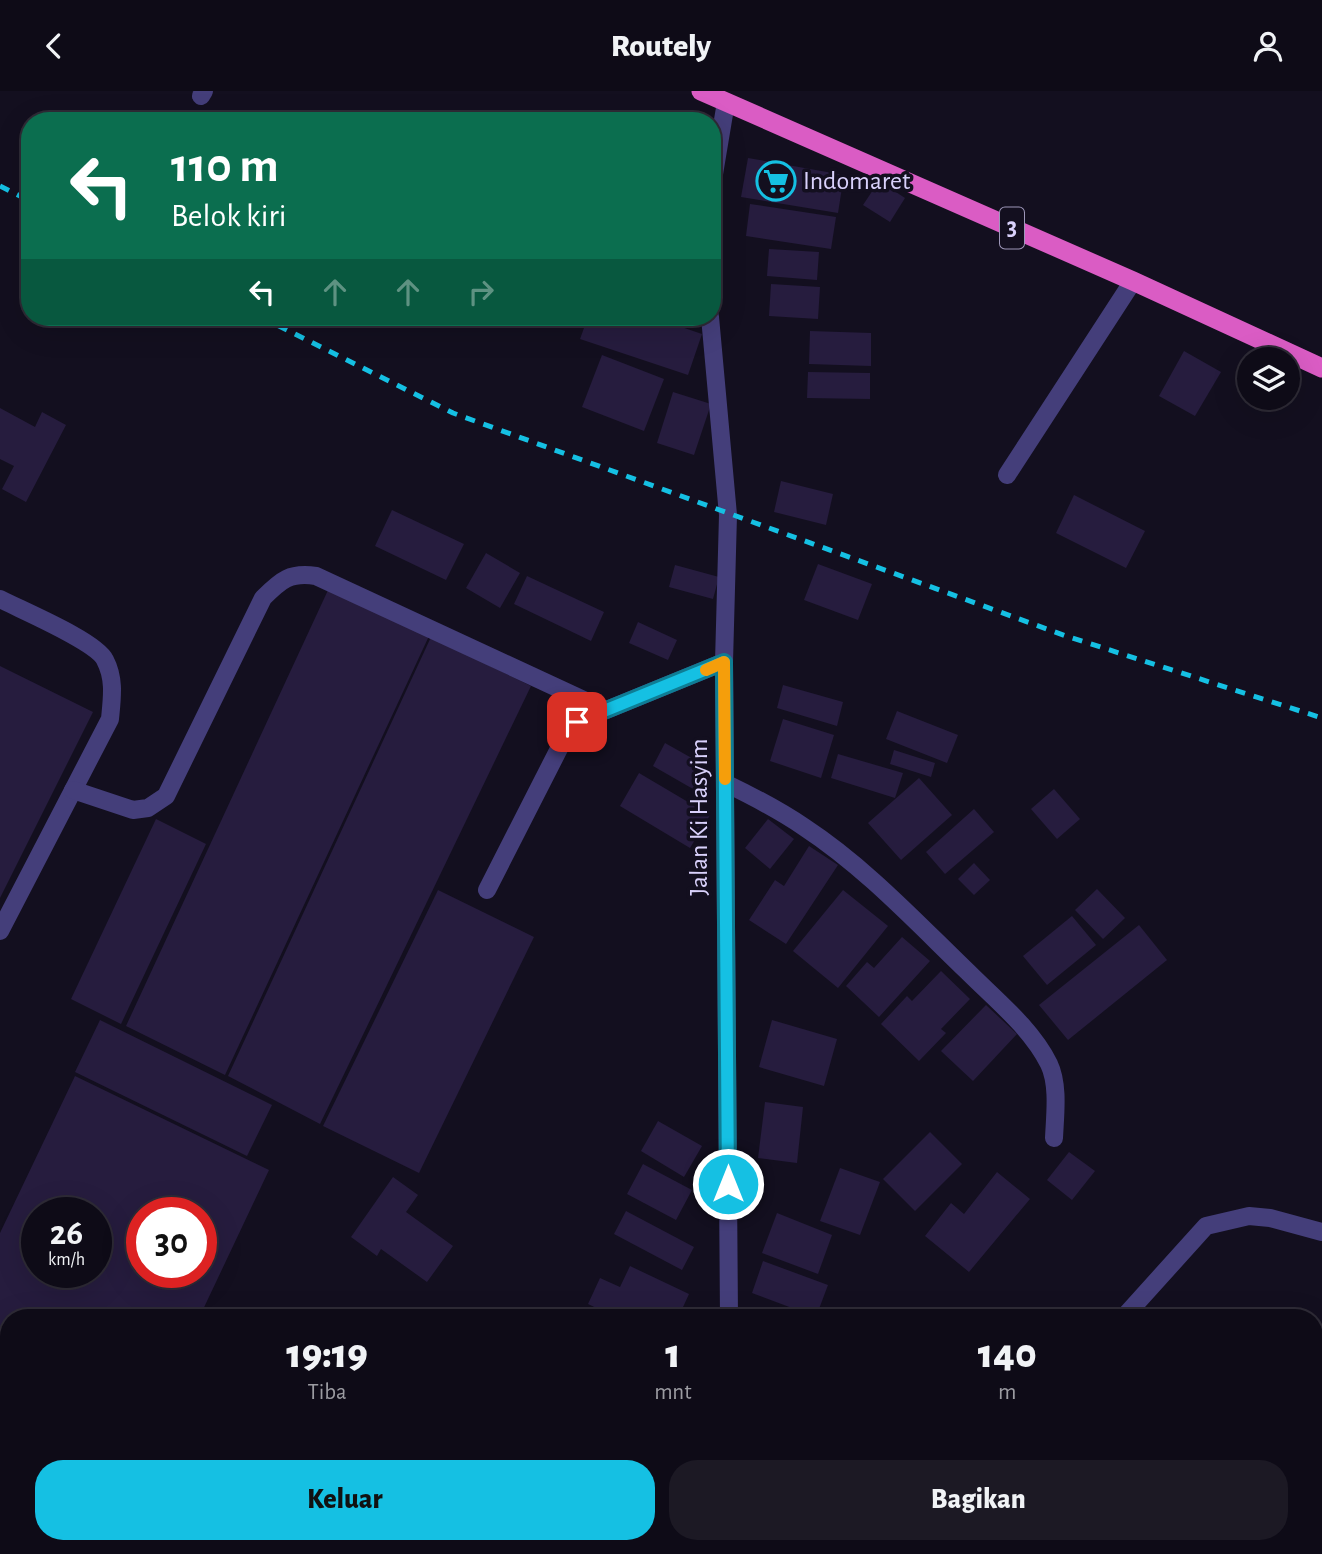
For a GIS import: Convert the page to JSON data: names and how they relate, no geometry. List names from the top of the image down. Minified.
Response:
{"streets":{"highway":["3"],"street":["Jalan Ki Hasyim"]},"places":{"supermarket":["Indomaret"]},"page":{"header":"Routely","turn":["110 m","Belok kiri"],"speed":"26 km/h","limit":"30","eta":["19:19","Tiba","1","mnt","140","m"],"buttons":["Keluar","Bagikan"]}}
